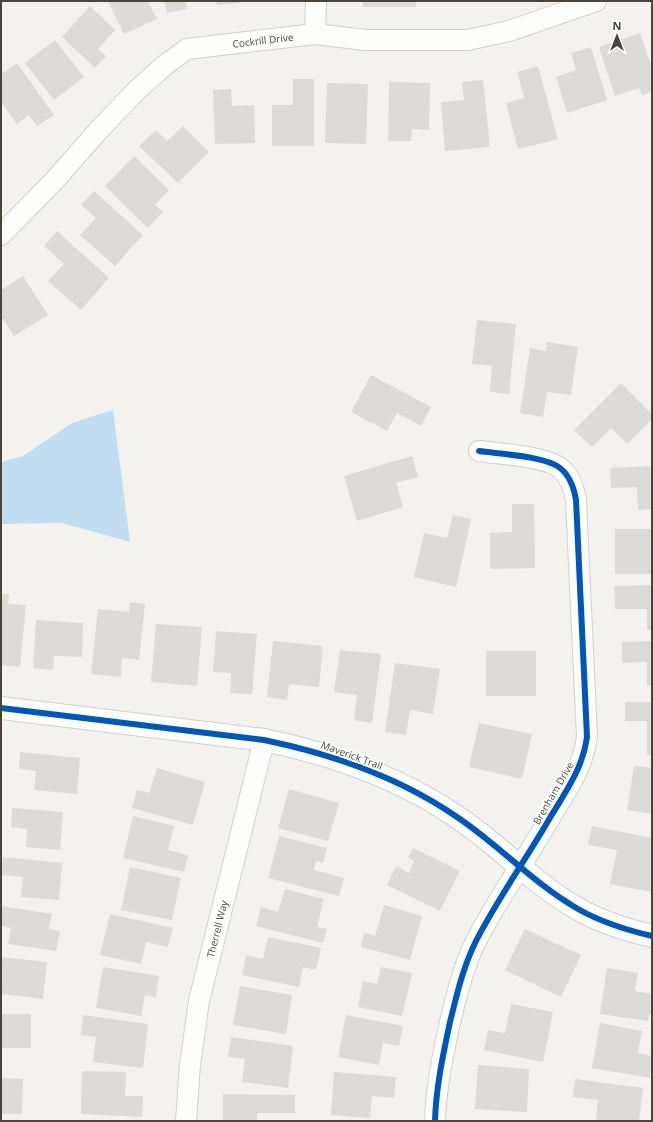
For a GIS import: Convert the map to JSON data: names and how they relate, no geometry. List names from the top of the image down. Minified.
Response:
{"streets":{"street":["Cockrill Drive","Maverick Trail","Brenham Drive","Therrell Way"]},"crossings":[["Maverick Trail","Brenham Drive"],["Maverick Trail","Therrell Way"]],"north":"top"}
